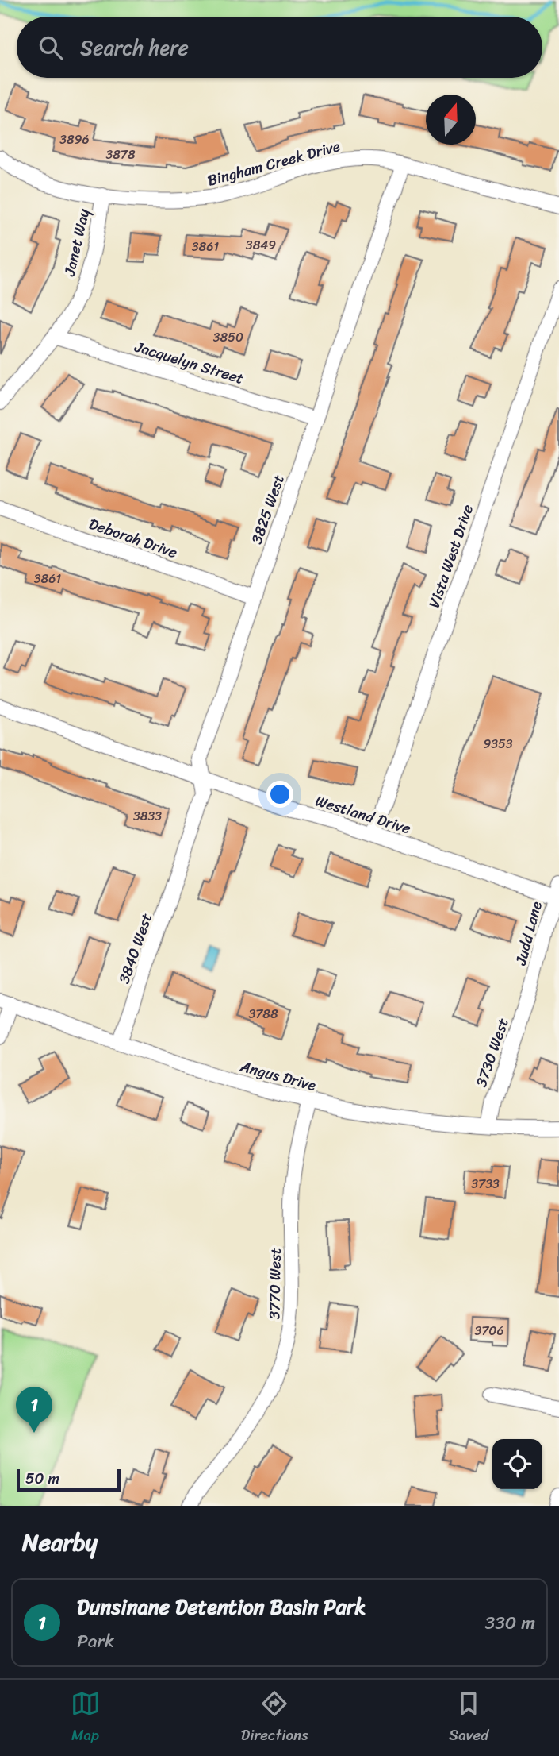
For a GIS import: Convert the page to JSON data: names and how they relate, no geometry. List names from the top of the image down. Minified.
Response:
{"streets":{"street":["Bingham Creek Drive","Janet Way","Jacquelyn Street","3825 West","Deborah Drive","Vista West Drive","Westland Drive","Judd Lane","3840 West","3730 West","Angus Drive","3770 West"]},"crossings":[["Bingham Creek Drive","Janet Way"],["Bingham Creek Drive","3825 West"],["Janet Way","Jacquelyn Street"],["Jacquelyn Street","3825 West"],["3825 West","Deborah Drive"],["3825 West","Westland Drive"],["3825 West","3840 West"],["Vista West Drive","Westland Drive"],["Westland Drive","Judd Lane"],["Judd Lane","3730 West"],["3840 West","Angus Drive"],["3730 West","Angus Drive"],["Angus Drive","3770 West"]],"house_numbers":["3896","3878","3849","3861","3850","3861","9353","3833","3788","3733","3706"],"scale_bar":"50 m","north":"top","page":{"search":"Search here","pins":"1","scale":"50 m","heading":"Nearby","list":[{"mark":"1","name":"Dunsinane Detention Basin Park","note":"Park","value":"330 m"}],"nav":["Map","Directions","Saved"]}}
